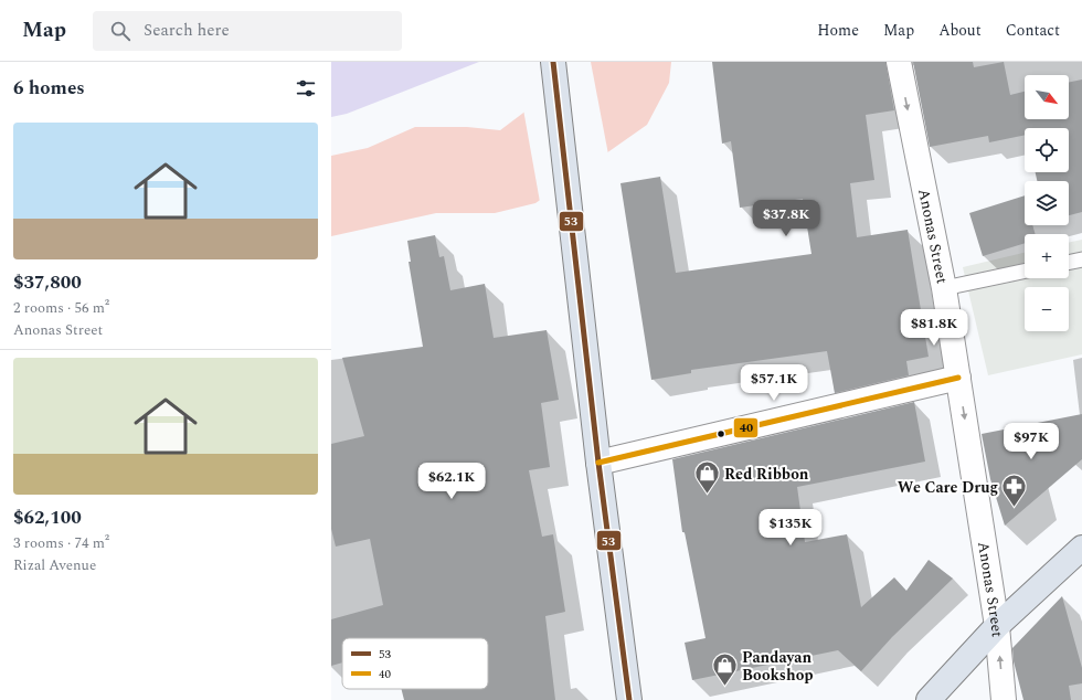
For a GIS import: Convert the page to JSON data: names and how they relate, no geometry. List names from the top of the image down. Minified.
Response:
{"streets":{"street":["Anonas Street"]},"places":{"shop":["Red Ribbon","Pandayan Bookshop"],"pharmacy":["We Care Drug"]},"lines":["transit line 53","transit line 40"],"legend":["53","40"],"north":"bottom right","page":{"header":"Map","search":"Search here","nav":["Home","Map","About","Contact"],"heading":"6 homes","map_buttons":["+","−"],"list":[{"name":"$37,800","note":"2 rooms · 56 m² · Anonas Street"},{"name":"$62,100","note":"3 rooms · 74 m² · Rizal Avenue"}],"price":["$37.8K","$81.8K","$57.1K","$97K","$62.1K","$135K"]}}
